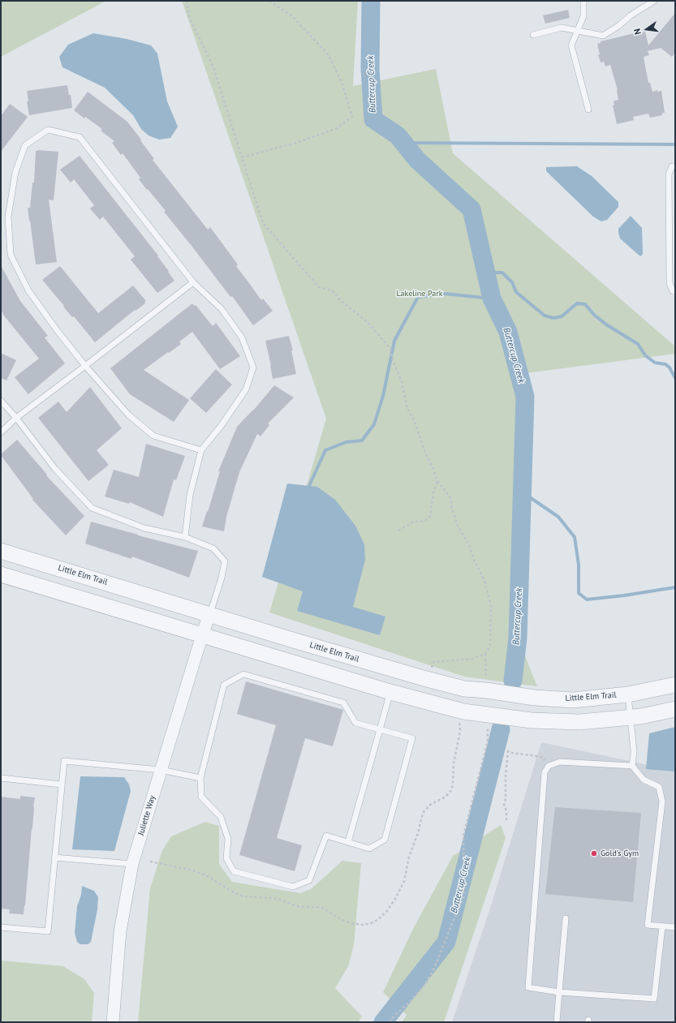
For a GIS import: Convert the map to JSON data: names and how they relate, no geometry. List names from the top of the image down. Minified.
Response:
{"streets":{"street":["Little Elm Trail","Juliette Way"]},"crossings":[["Little Elm Trail","Juliette Way"]],"water":["Buttercup Creek"],"parks":["Lakeline Park"],"places":["Gold's Gym"],"north":"left"}
